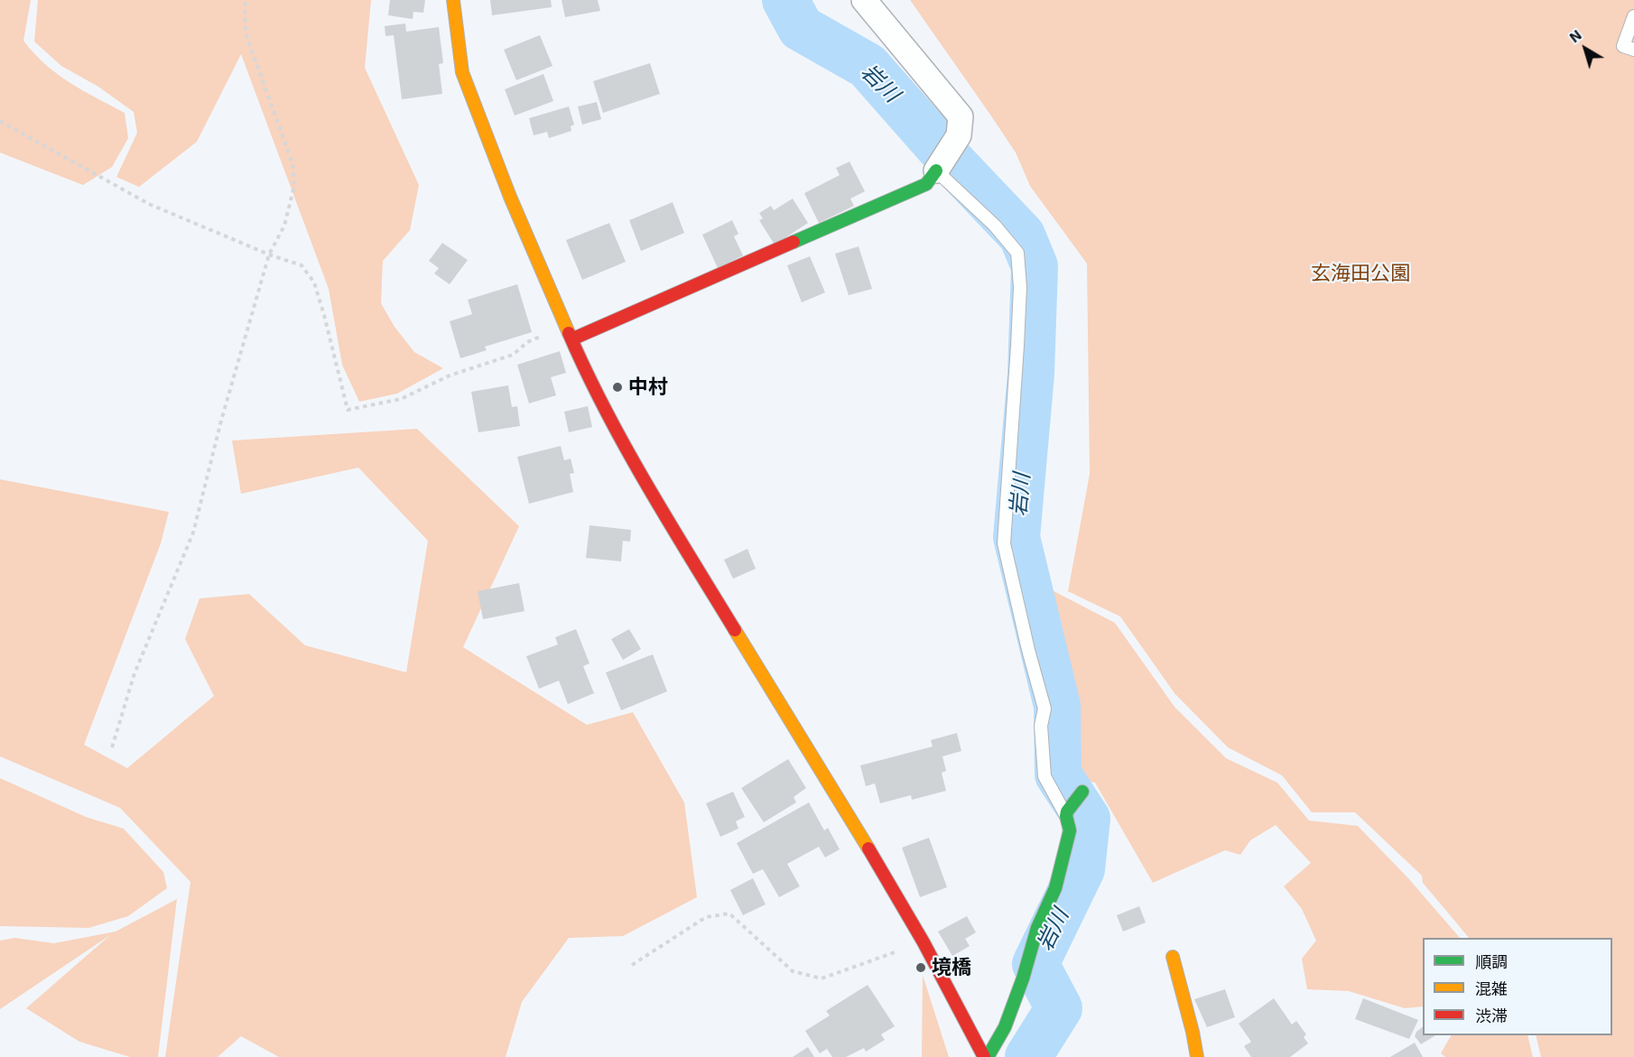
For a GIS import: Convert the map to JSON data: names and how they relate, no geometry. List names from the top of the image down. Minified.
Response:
{"water":["岩川"],"parks":["玄海田公園"],"places":["中村","境橋"],"legend":["順調","混雑","渋滞"],"north":"top left"}
